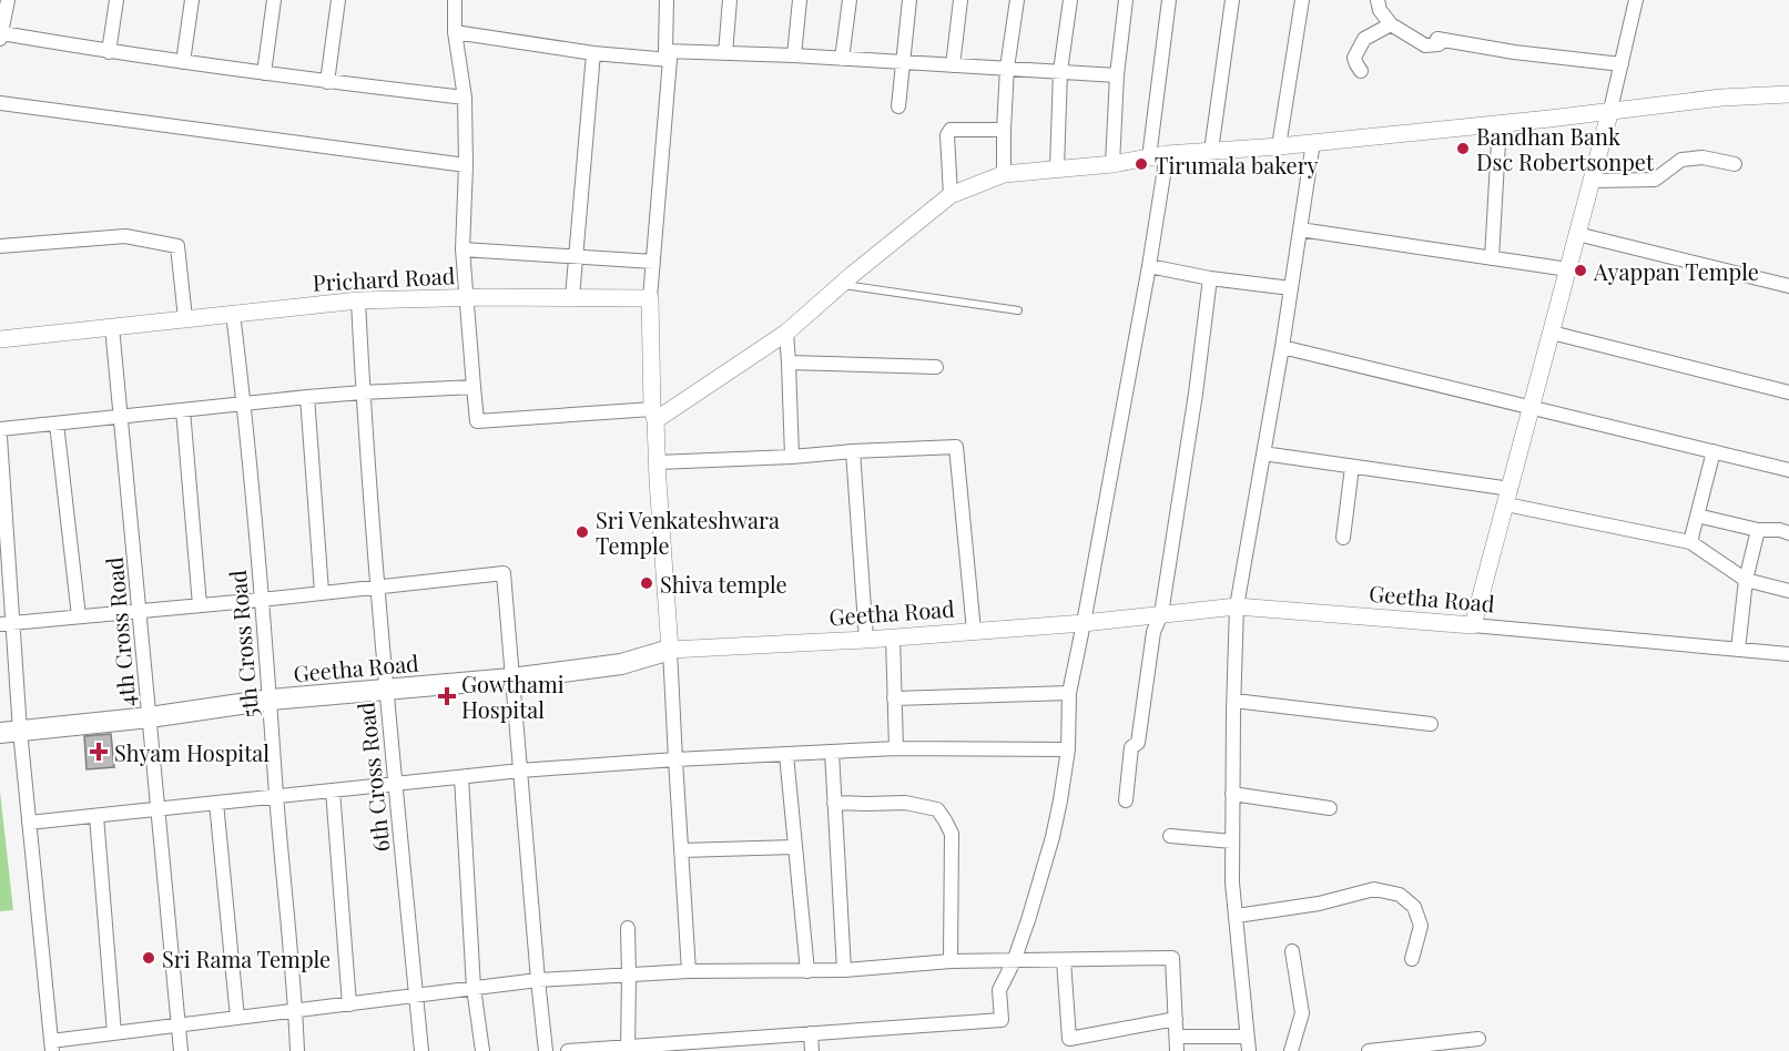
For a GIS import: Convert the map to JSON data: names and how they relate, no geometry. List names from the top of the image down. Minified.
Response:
{"streets":{"main road":["Geetha Road"],"street":["Prichard Road","4th Cross Road","5th Cross Road","6th Cross Road"]},"crossings":[["Prichard Road","4th Cross Road"],["Prichard Road","5th Cross Road"],["Prichard Road","6th Cross Road"],["Geetha Road","4th Cross Road"],["Geetha Road","5th Cross Road"],["Geetha Road","6th Cross Road"]],"places":{"other":["Bandhan Bank Dsc Robertsonpet","Tirumala bakery","Ayappan Temple","Sri Venkateshwara Temple","Shiva temple","Sri Rama Temple"],"health":["Gowthami Hospital","Shyam Hospital"]}}
